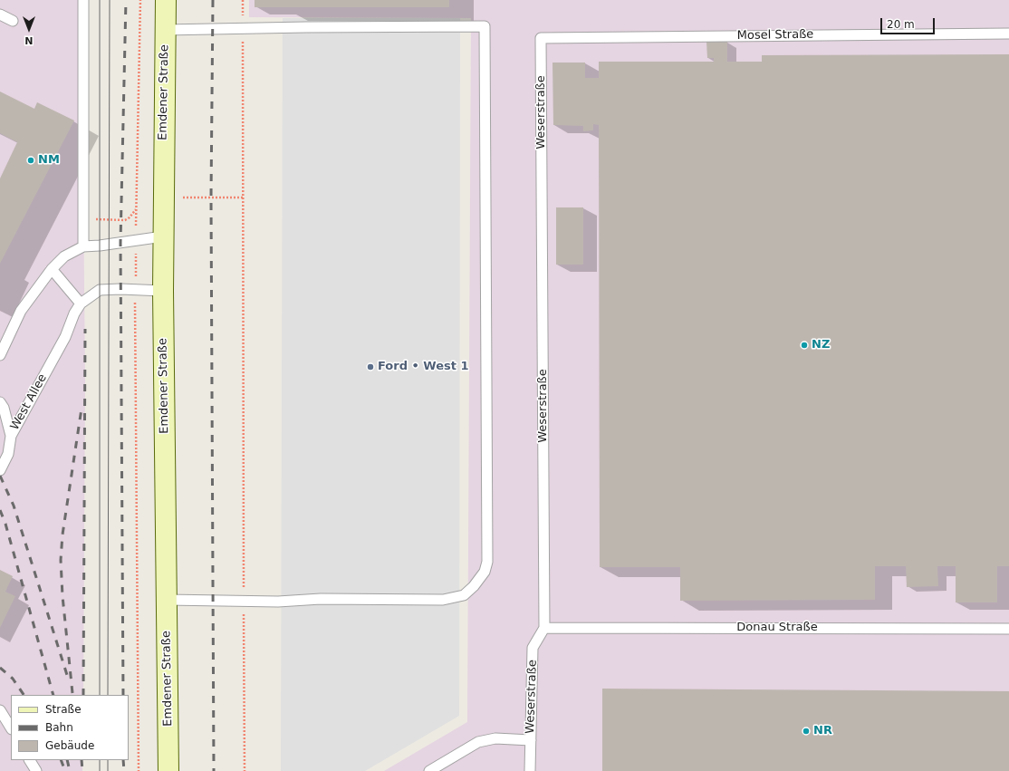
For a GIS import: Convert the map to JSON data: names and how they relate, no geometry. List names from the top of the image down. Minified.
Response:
{"streets":{"street":["Emdener Straße"],"lane":["Mosel Straße","Weserstraße","West Allee","Donau Straße"]},"crossings":[["Mosel Straße","Weserstraße"],["Weserstraße","Donau Straße"]],"places":["NM","NZ","Ford • West 1","NR"],"legend":["Straße","Bahn","Gebäude"],"scale_bar":"20 m","north":"bottom"}
